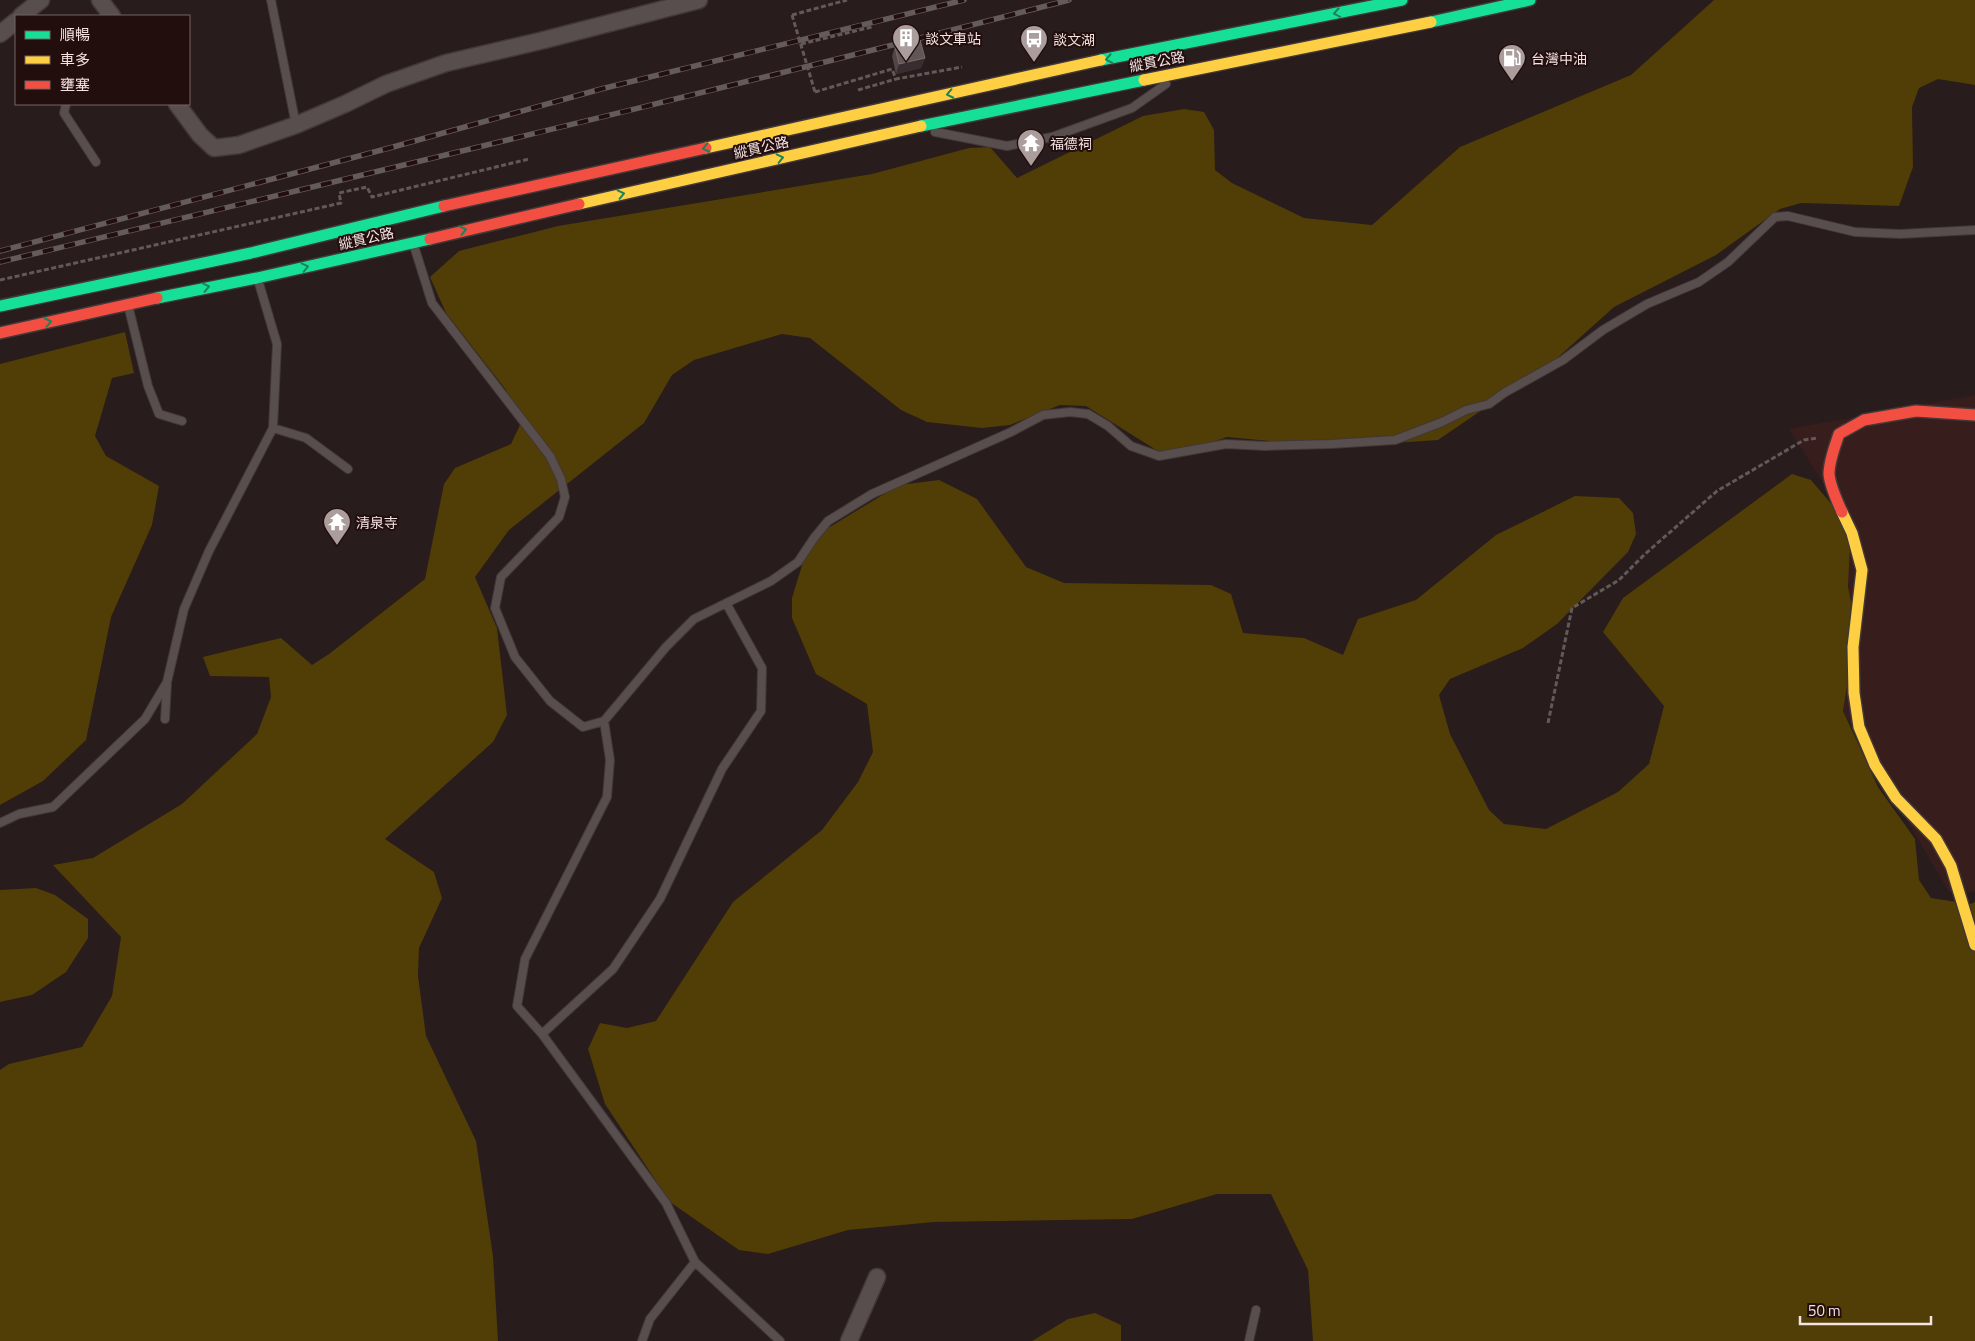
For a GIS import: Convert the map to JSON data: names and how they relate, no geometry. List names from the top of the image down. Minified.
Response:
{"streets":{"main road":["縱貫公路"]},"places":{"building":["談文車站"],"bus stop":["談文湖"],"fuel station":["台灣中油"],"temple":["福德祠","清泉寺"]},"legend":["順暢","車多","壅塞"],"scale_bar":"50 m"}
